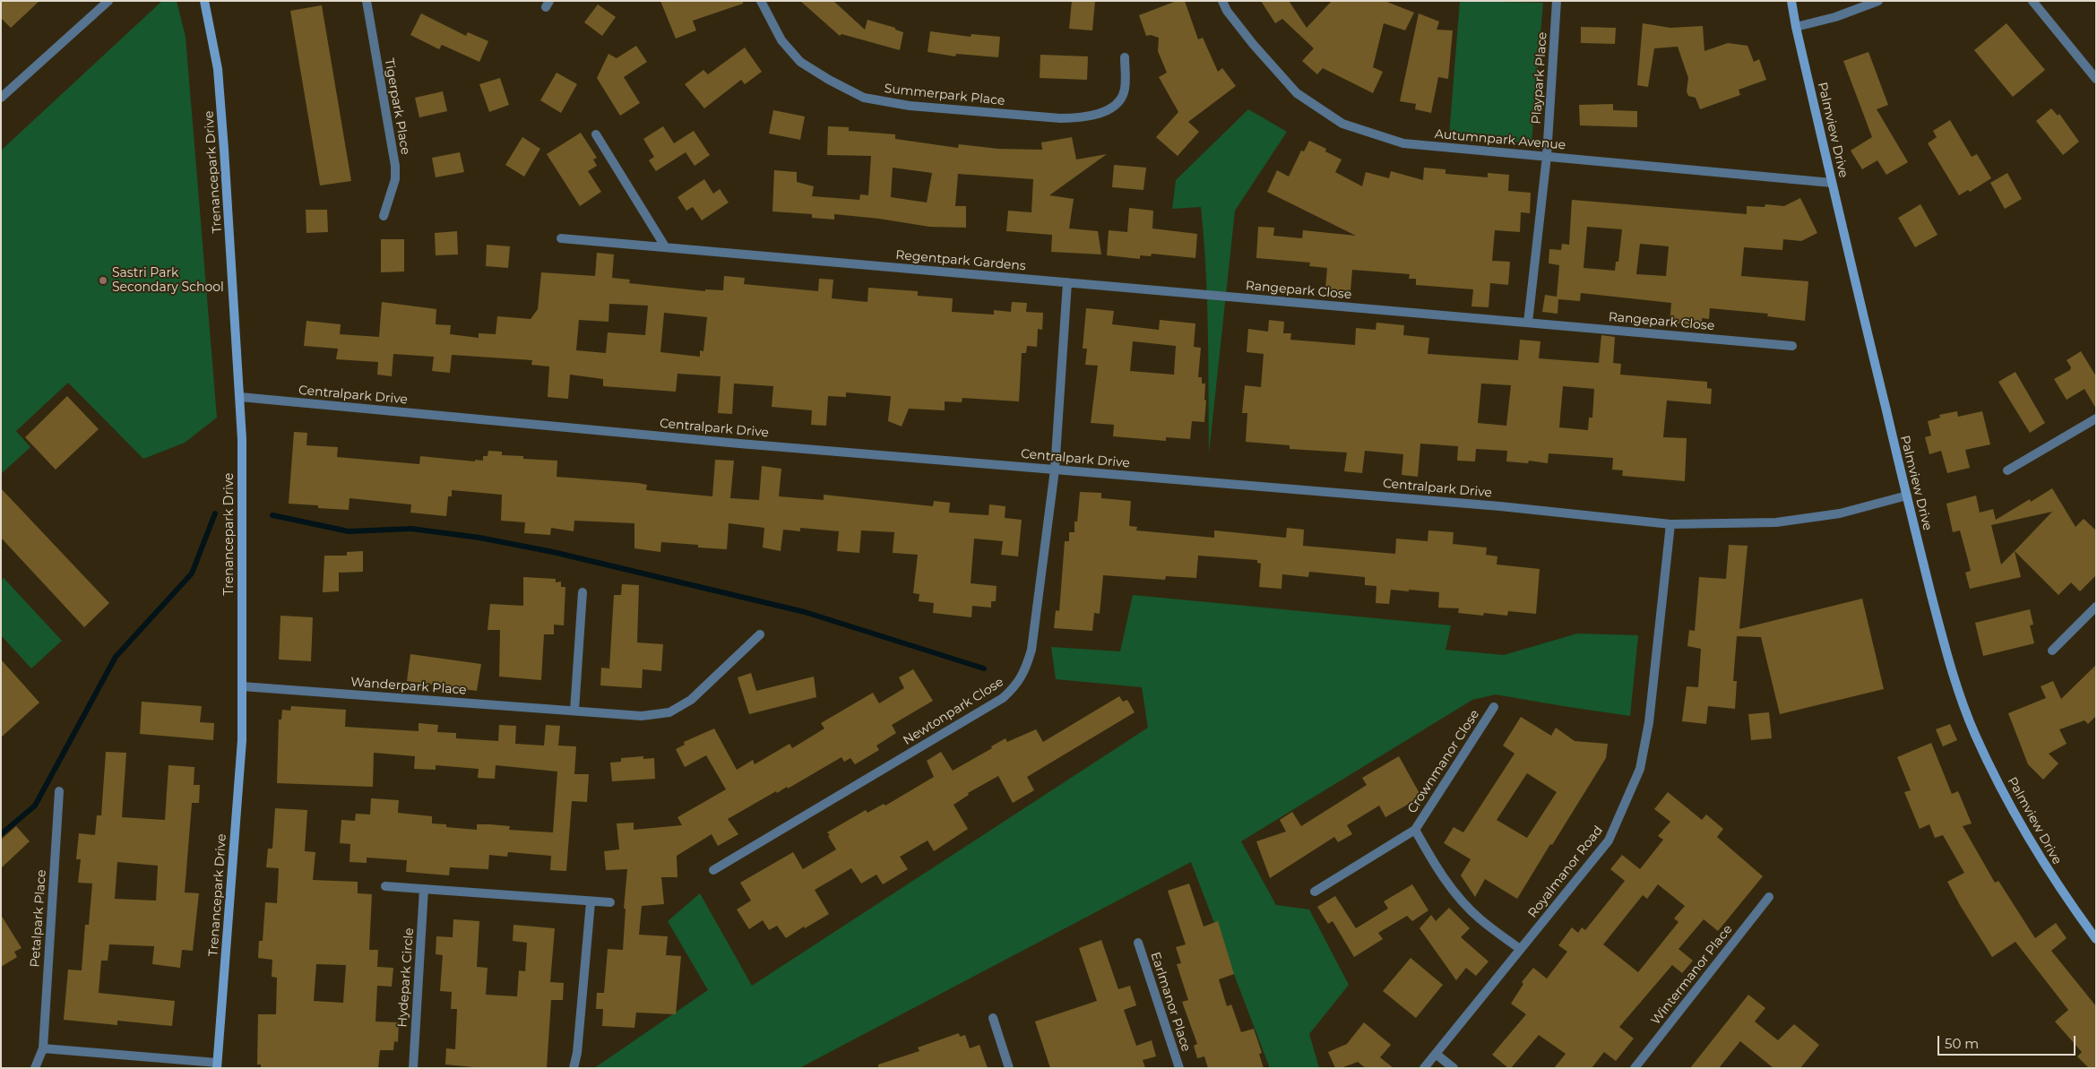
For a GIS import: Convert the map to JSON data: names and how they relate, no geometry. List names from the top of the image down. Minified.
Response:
{"streets":{"street":["Playpark Place","Summerpark Place","Tigerpark Place","Palmview Drive","Autumnpark Avenue","Trenancepark Drive","Regentpark Gardens","Rangepark Close","Centralpark Drive","Wanderpark Place","Newtonpark Close","Crownmanor Close","Royalmanor Road","Petalpark Place","Wintermanor Place","Hydepark Circle","Earlmanor Place"]},"crossings":[["Playpark Place","Autumnpark Avenue"],["Palmview Drive","Autumnpark Avenue"],["Palmview Drive","Centralpark Drive"],["Trenancepark Drive","Centralpark Drive"],["Trenancepark Drive","Wanderpark Place"],["Regentpark Gardens","Rangepark Close"],["Centralpark Drive","Newtonpark Close"],["Centralpark Drive","Royalmanor Road"],["Crownmanor Close","Royalmanor Road"]],"places":["Sastri Park Secondary School"],"scale_bar":"50 m"}
